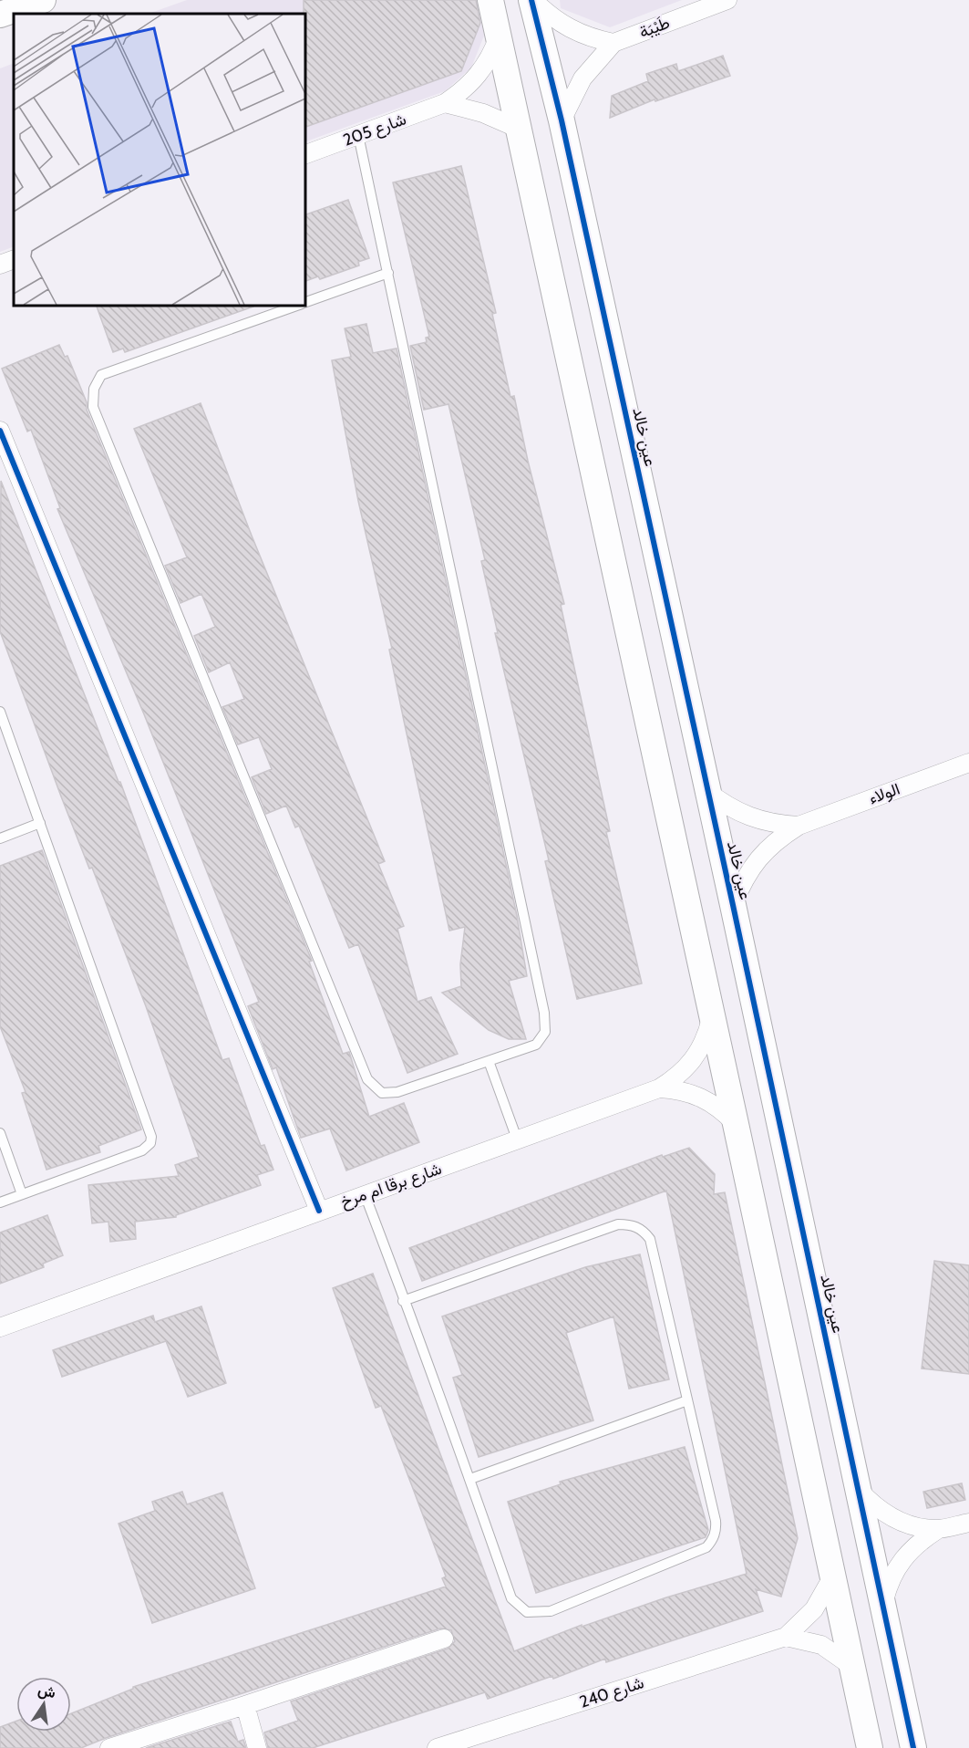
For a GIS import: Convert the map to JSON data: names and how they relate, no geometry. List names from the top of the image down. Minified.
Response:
{"streets":{"street":["طَيْبَة","شارع 205","عين خالد","الولاء","شارع برقا ام مرخ","شارع 240"]},"crossings":[["طَيْبَة","عين خالد"],["عين خالد","الولاء"]],"north":"top"}
